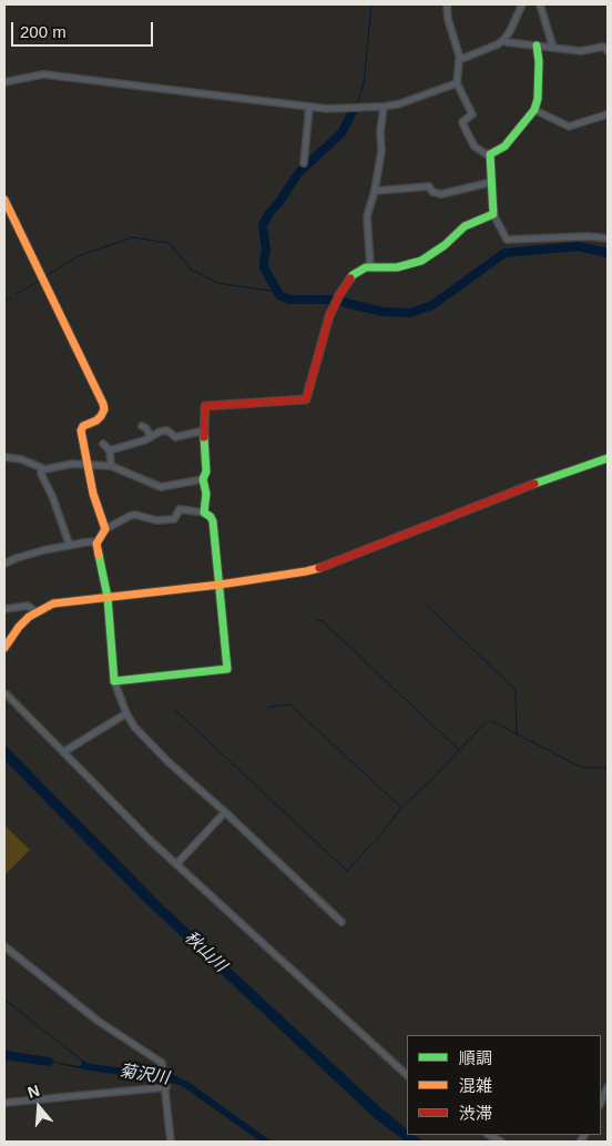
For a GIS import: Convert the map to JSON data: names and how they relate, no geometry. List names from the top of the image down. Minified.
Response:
{"water":["秋山川","菊沢川"],"legend":["順調","混雑","渋滞"],"scale_bar":"200 m","north":"top"}
